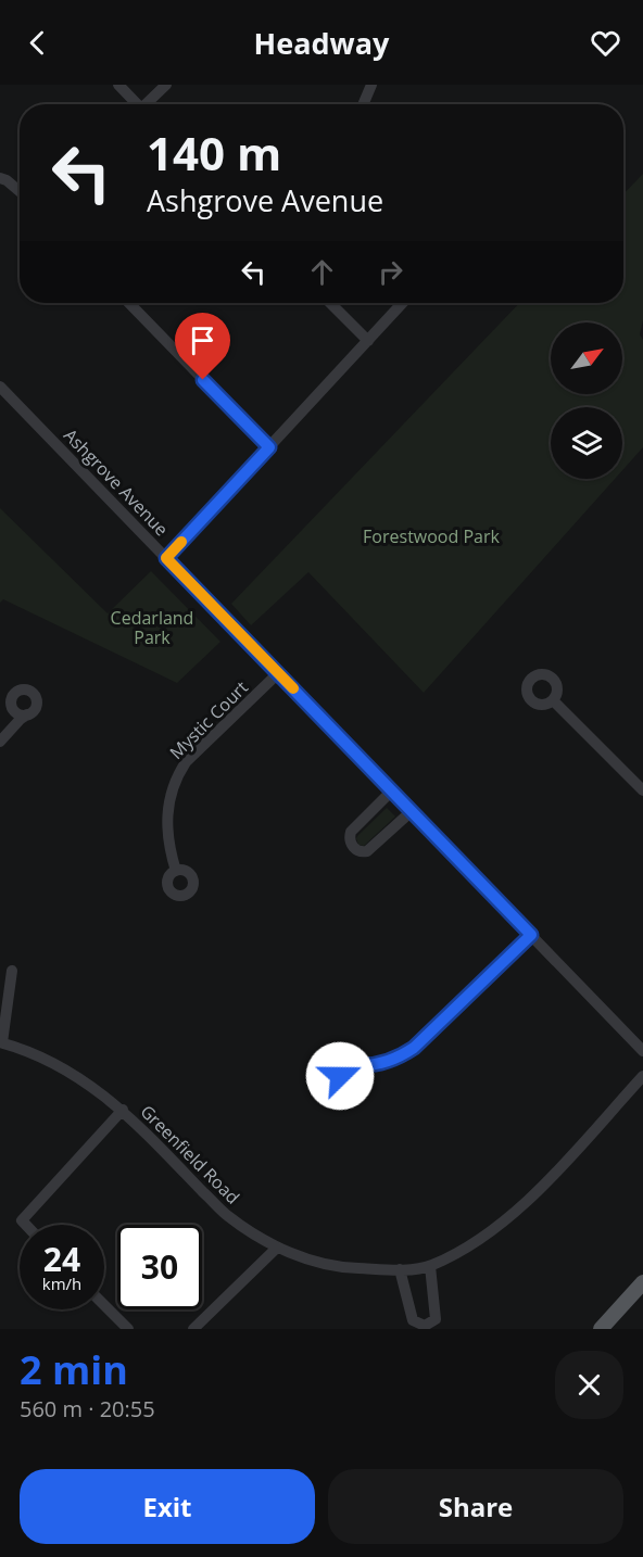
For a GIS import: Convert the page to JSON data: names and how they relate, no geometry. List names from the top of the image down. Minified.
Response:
{"streets":{"street":["Ashgrove Avenue","Mystic Court","Greenfield Road"]},"crossings":[["Ashgrove Avenue","Mystic Court"]],"parks":["Forestwood Park","Cedarland Park"],"north":"top right","page":{"header":"Headway","turn":["140 m","Ashgrove Avenue"],"speed":"24 km/h","limit":"30","heading":["2 min","560 m · 20:55"],"buttons":["Exit","Share"]}}
